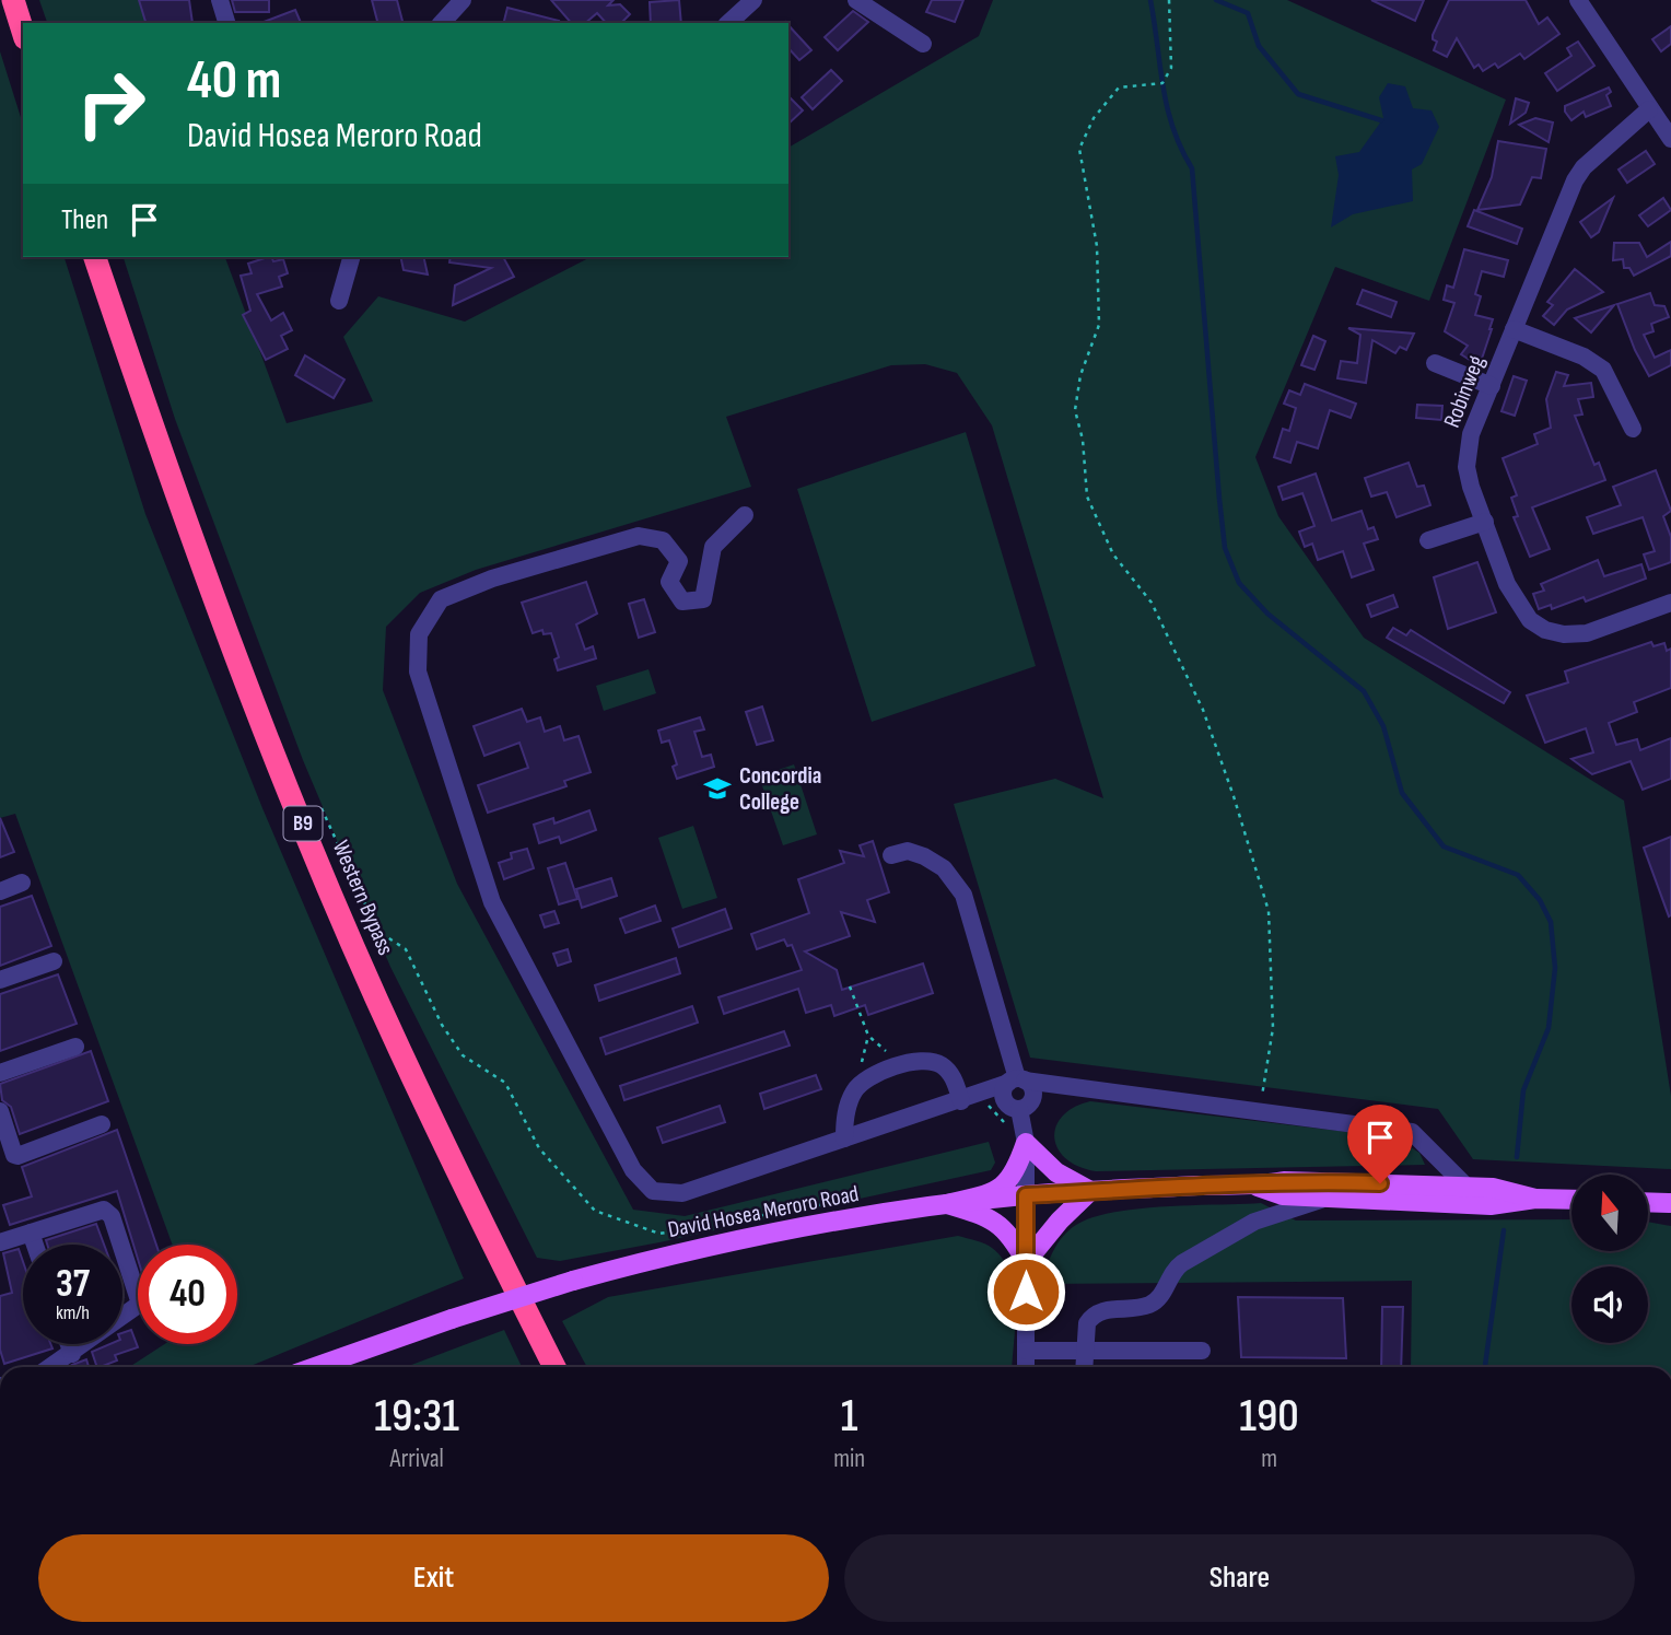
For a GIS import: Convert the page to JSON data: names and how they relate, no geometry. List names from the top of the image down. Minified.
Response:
{"streets":{"highway":["B9","Western Bypass"],"main road":["David Hosea Meroro Road"],"street":["Robinweg"]},"places":{"school or university":["Concordia College"]},"north":"top","page":{"turn":["40 m","David Hosea Meroro Road"],"then":"Then","speed":"37 km/h","limit":"40","eta":["19:31","Arrival","1","min","190","m"],"buttons":["Exit","Share"]}}
